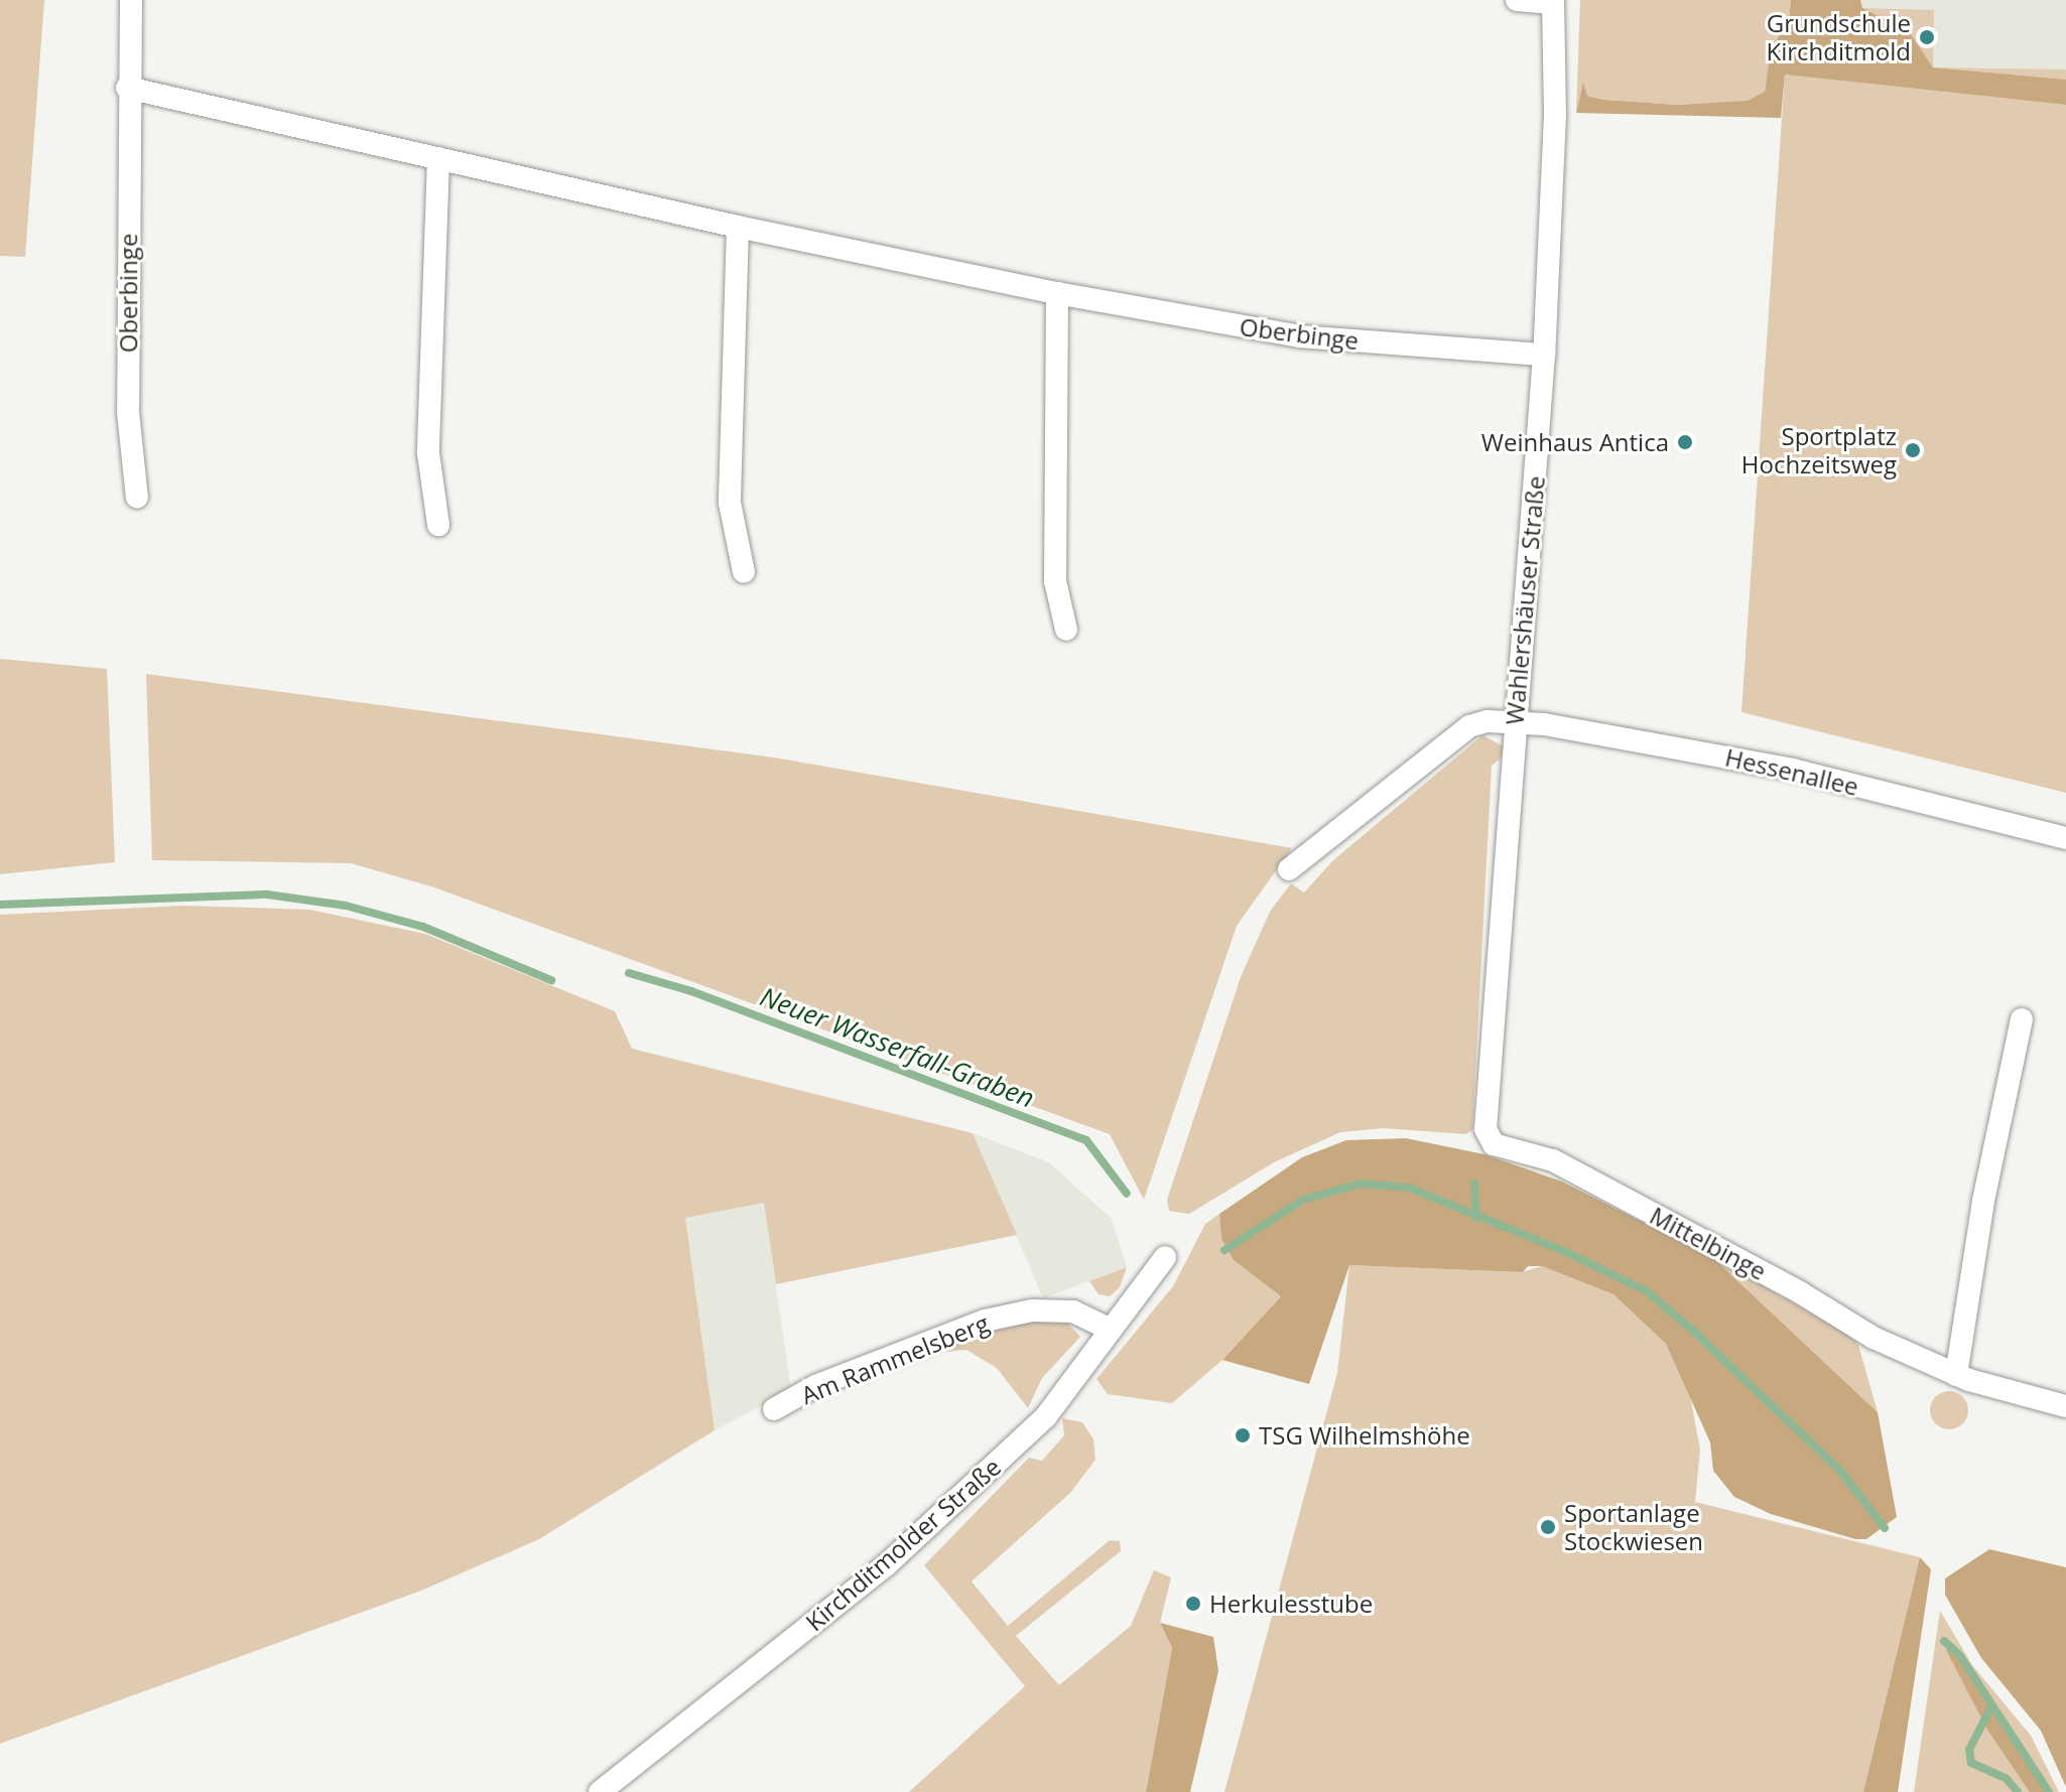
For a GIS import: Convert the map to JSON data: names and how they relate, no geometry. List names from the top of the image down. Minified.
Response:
{"streets":{"street":["Oberbinge","Wahlershäuser Straße","Hessenallee","Mittelbinge","Am Rammelsberg","Kirchditmolder Straße"]},"crossings":[["Oberbinge","Wahlershäuser Straße"],["Wahlershäuser Straße","Hessenallee"],["Wahlershäuser Straße","Mittelbinge"],["Am Rammelsberg","Kirchditmolder Straße"]],"water":["Neuer Wasserfall-Graben"],"places":["Grundschule Kirchditmold","Weinhaus Antica","Sportplatz Hochzeitsweg","TSG Wilhelmshöhe","Sportanlage Stockwiesen","Herkulesstube"]}
